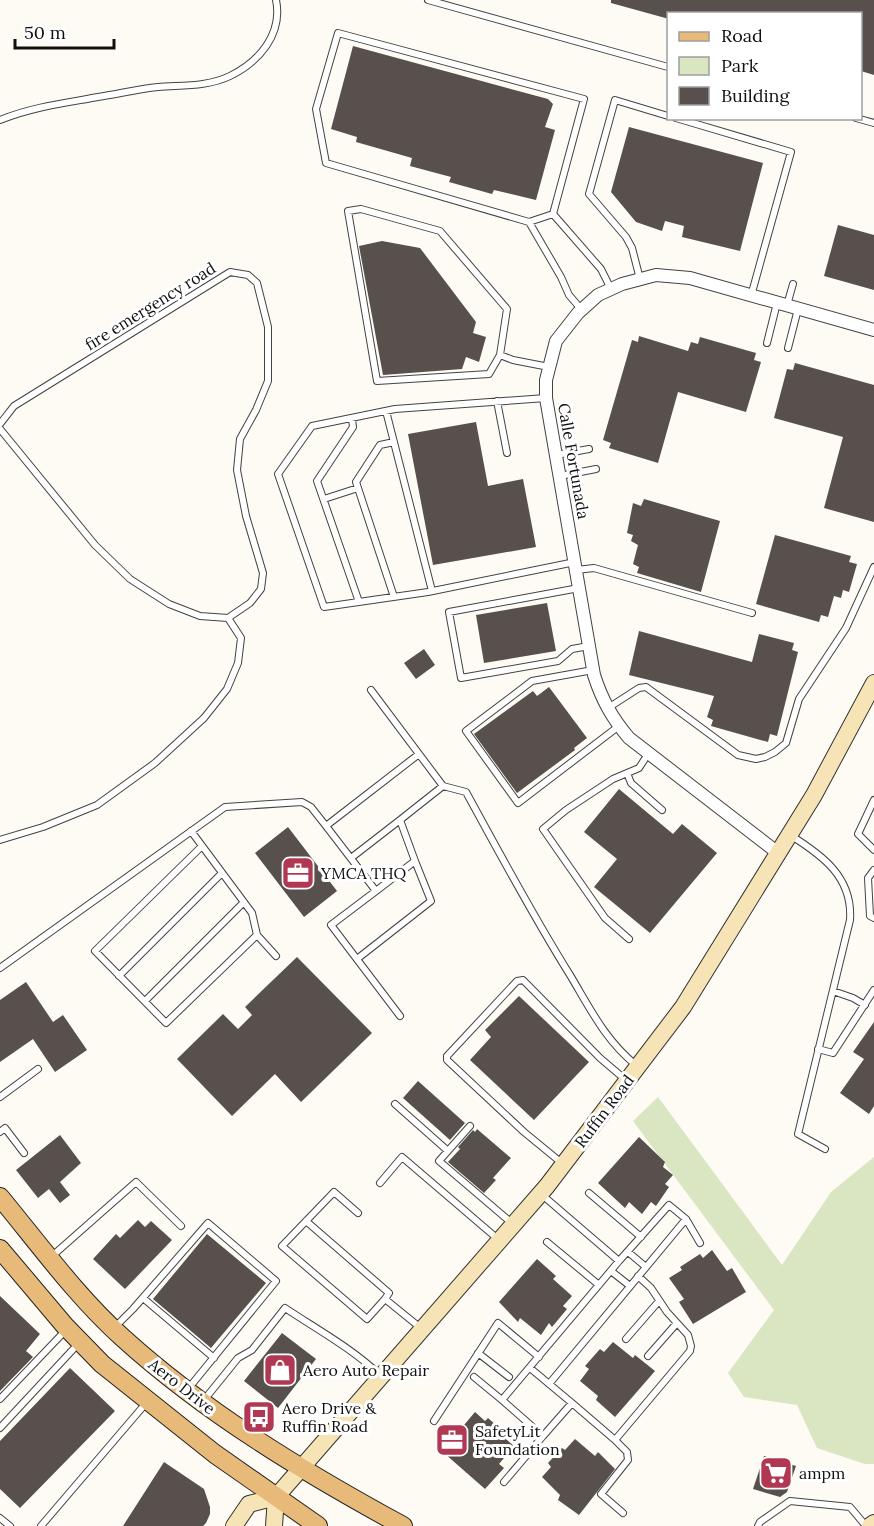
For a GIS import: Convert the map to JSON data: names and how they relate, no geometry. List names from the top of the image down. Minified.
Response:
{"streets":{"main road":["Ruffin Road","Aero Drive"],"street":["Calle Fortunada"],"lane":["fire emergency road"]},"crossings":[["Calle Fortunada","Ruffin Road"],["Ruffin Road","Aero Drive"]],"places":{"office":["YMCA THQ","SafetyLit Foundation"],"shop":["Aero Auto Repair"],"bus stop":["Aero Drive & Ruffin Road"],"supermarket":["ampm"]},"legend":["Road","Park","Building"],"scale_bar":"50 m"}
